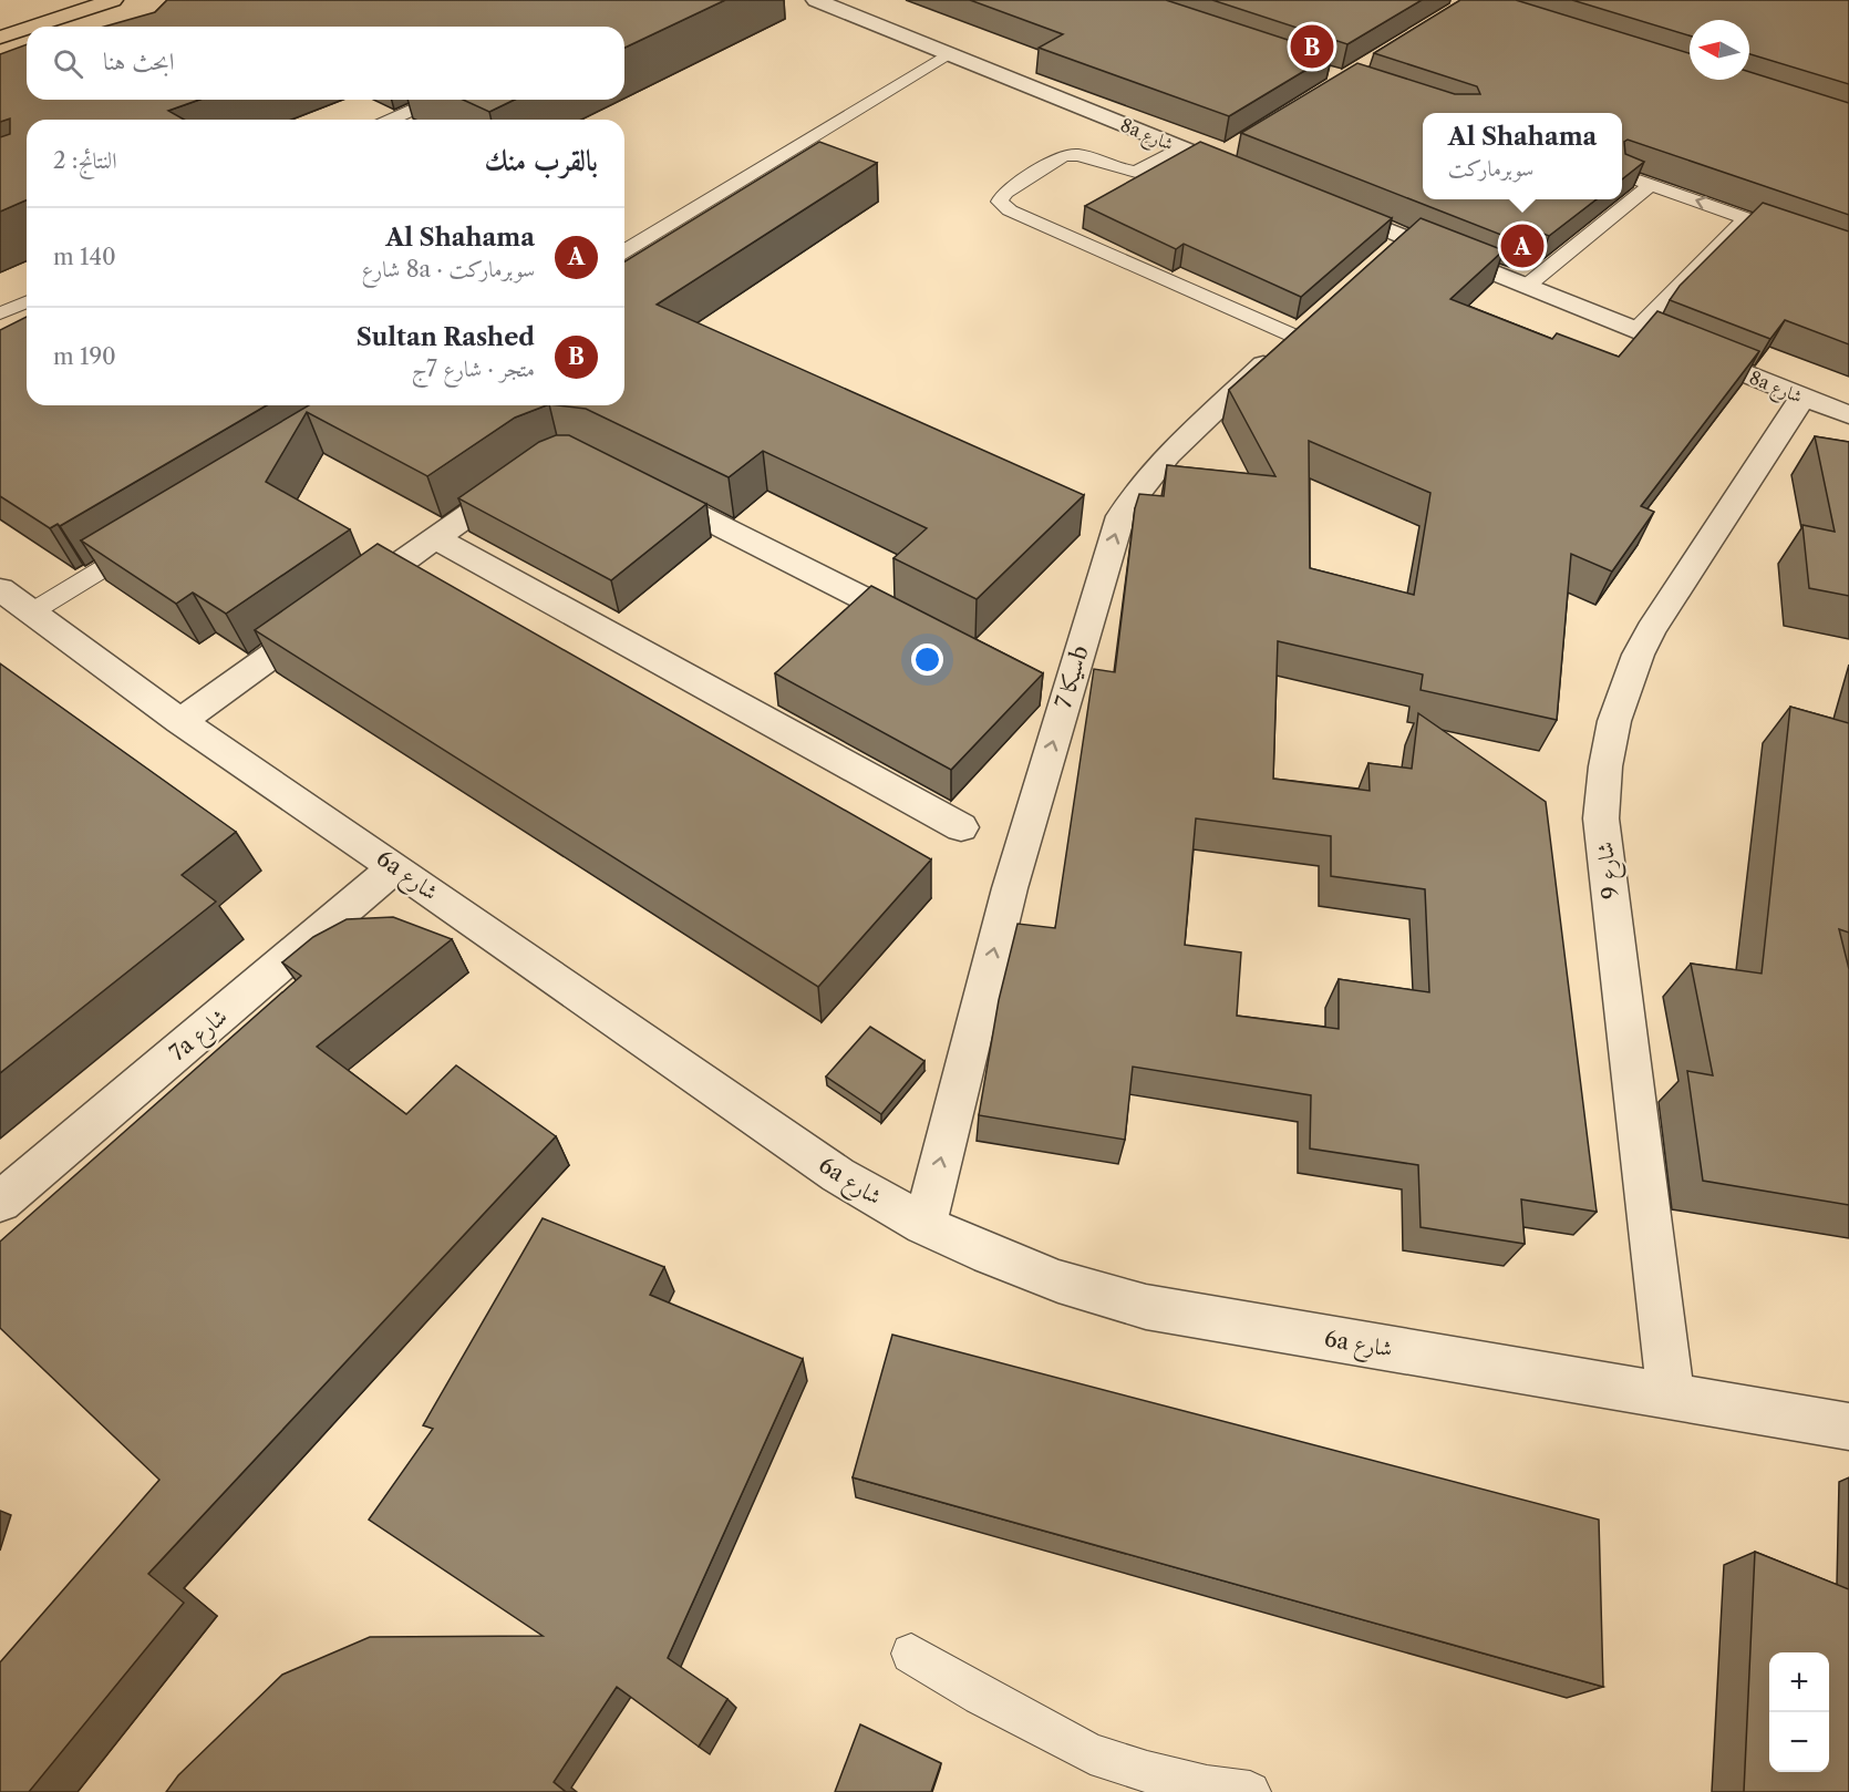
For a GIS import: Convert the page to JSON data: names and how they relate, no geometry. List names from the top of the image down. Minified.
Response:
{"streets":{"street":["8a شارع","سيكا 7b","شارع 9","6a شارع","7a شارع"]},"crossings":[["8a شارع","شارع 9"],["سيكا 7b","6a شارع"],["شارع 9","6a شارع"],["6a شارع","7a شارع"]],"one_way":["سيكا 7b"],"north":"left","page":{"pins":["B","A"],"search":"ابحث هنا","popup":["Al Shahama","سوبرماركت"],"heading":["بالقرب منك","النتائج: 2"],"list":[{"mark":"A","name":"Al Shahama","note":"سوبرماركت · 8a شارع","value":"140 m"},{"mark":"B","name":"Sultan Rashed","note":"متجر · شارع 7ج","value":"190 m"}],"map_buttons":["+","−"]}}
